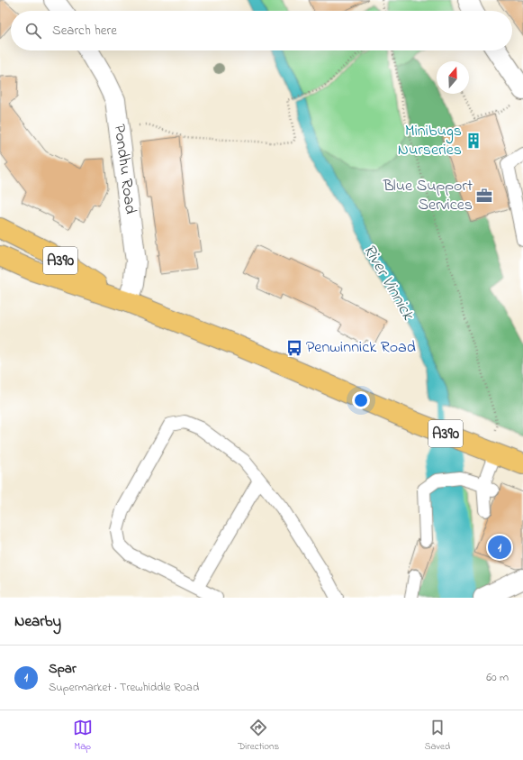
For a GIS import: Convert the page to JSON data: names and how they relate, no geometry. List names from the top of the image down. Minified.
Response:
{"streets":{"highway":["A390"],"street":["Pondhu Road"]},"crossings":[["Pondhu Road","A390"]],"water":["River Vinnick"],"places":{"building":["Minibugs Nurseries"],"office":["Blue Support Services"],"bus stop":["Penwinnick Road"]},"north":"top","page":{"search":"Search here","pins":"1","heading":"Nearby","list":[{"mark":"1","name":"Spar","note":"Supermarket · Trewhiddle Road","value":"60 m"}],"nav":["Map","Directions","Saved"]}}
